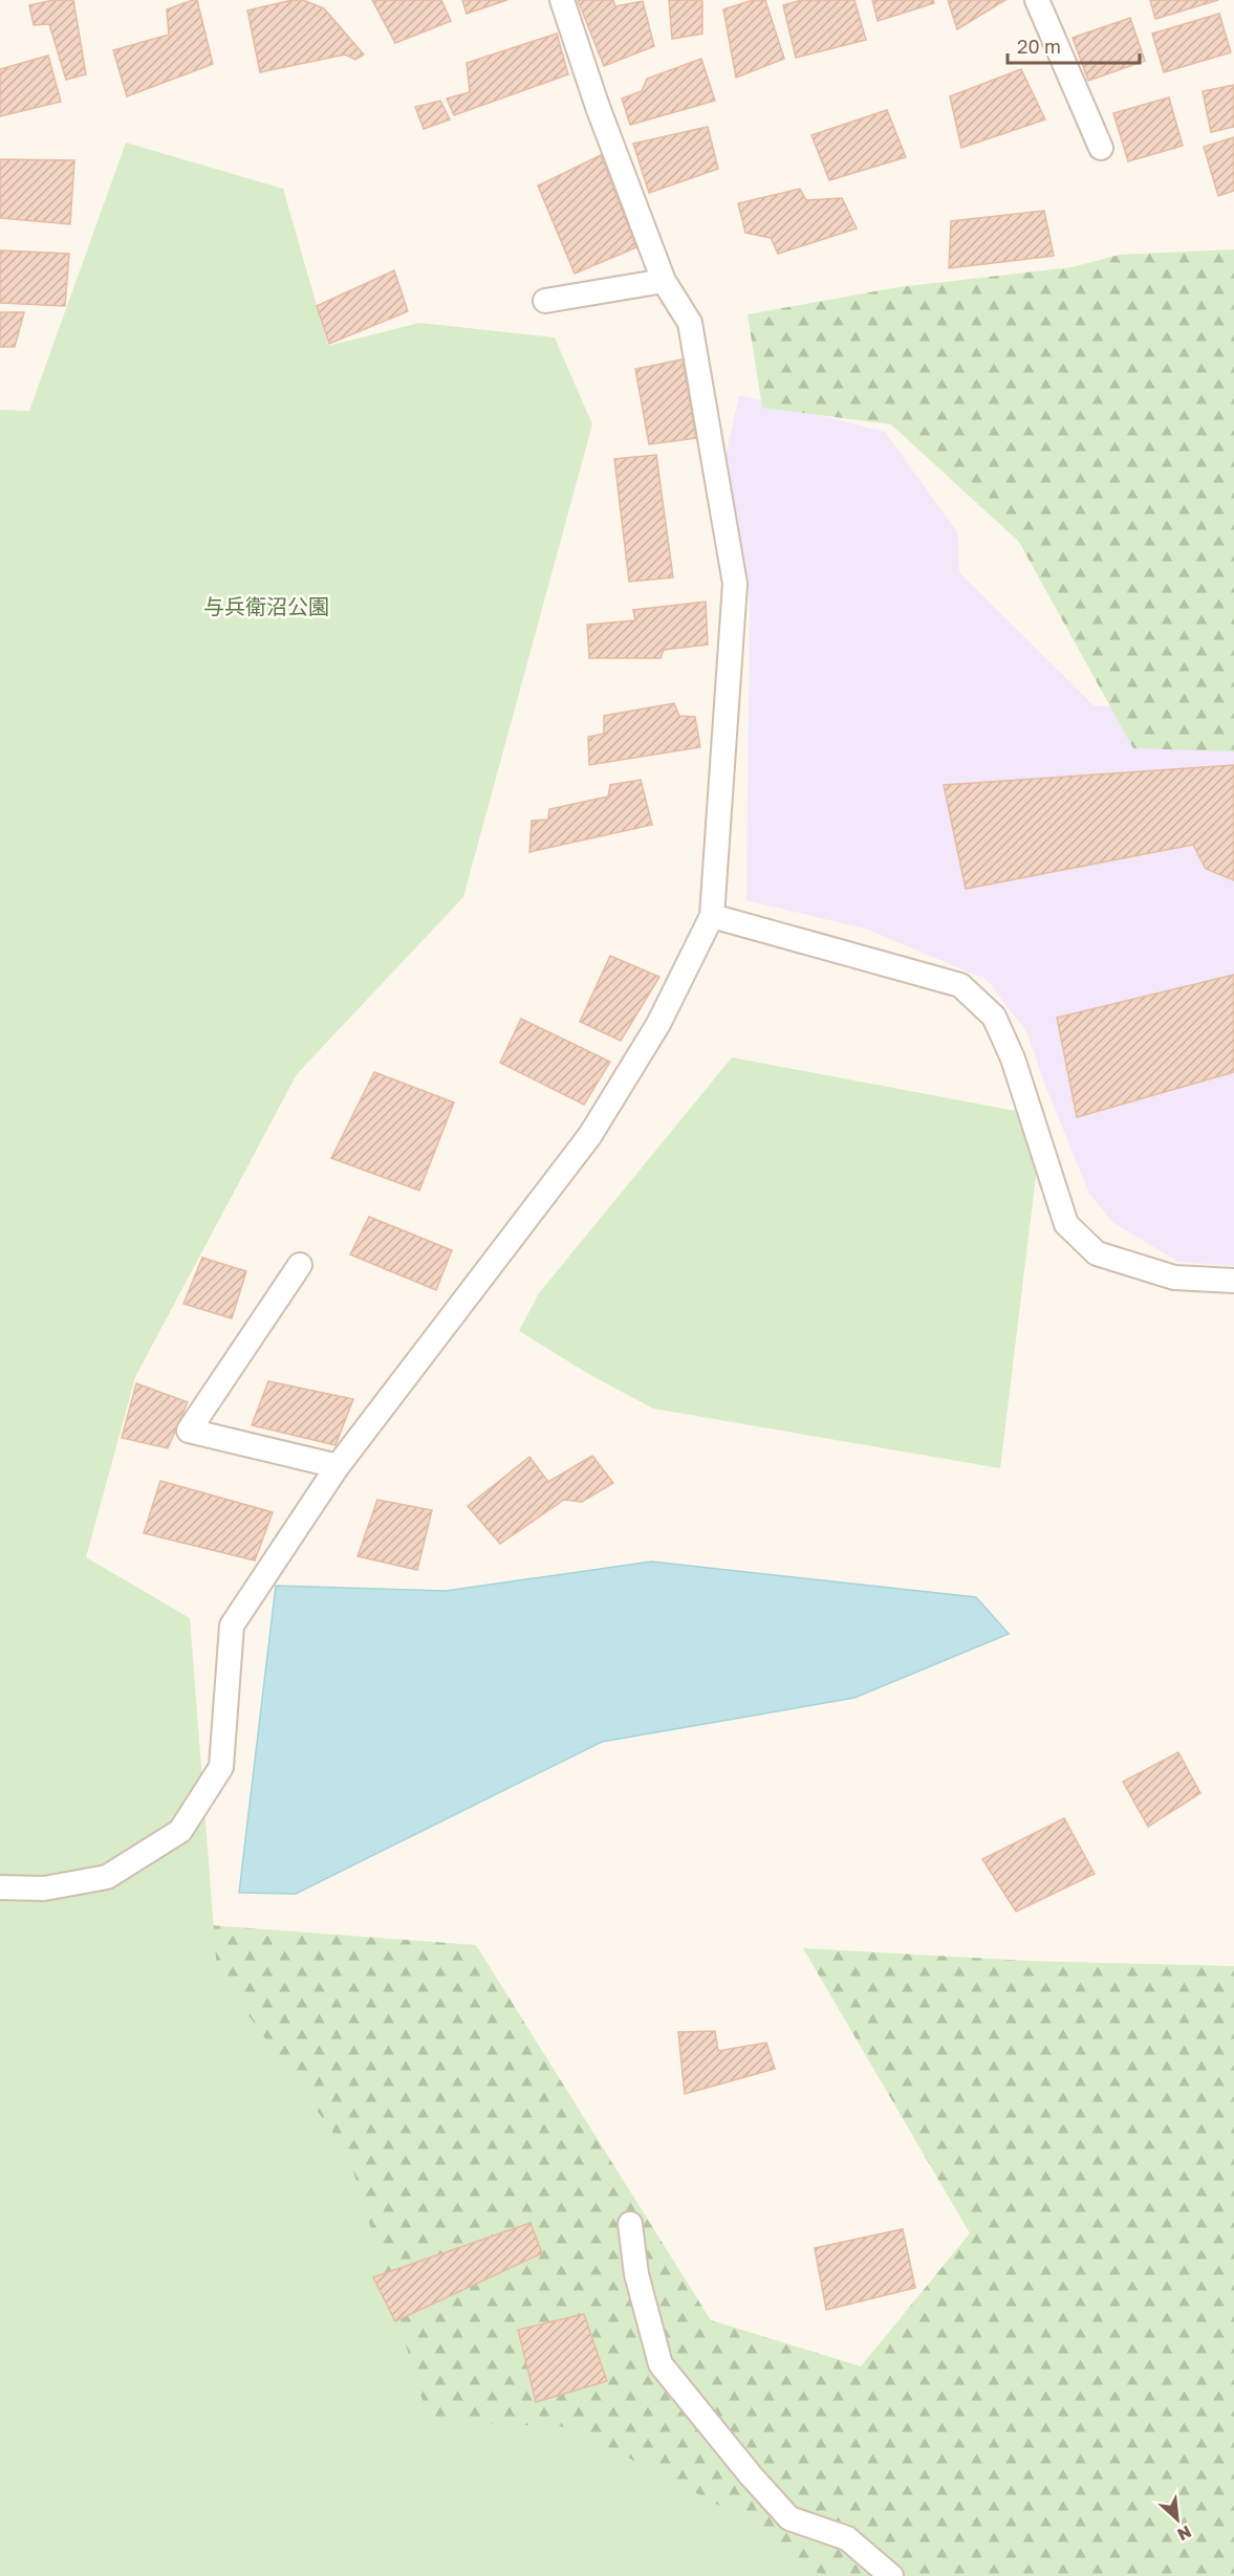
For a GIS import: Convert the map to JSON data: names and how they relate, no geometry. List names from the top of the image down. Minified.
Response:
{"parks":["与兵衛沼公園"],"scale_bar":"20 m","north":"bottom right"}
